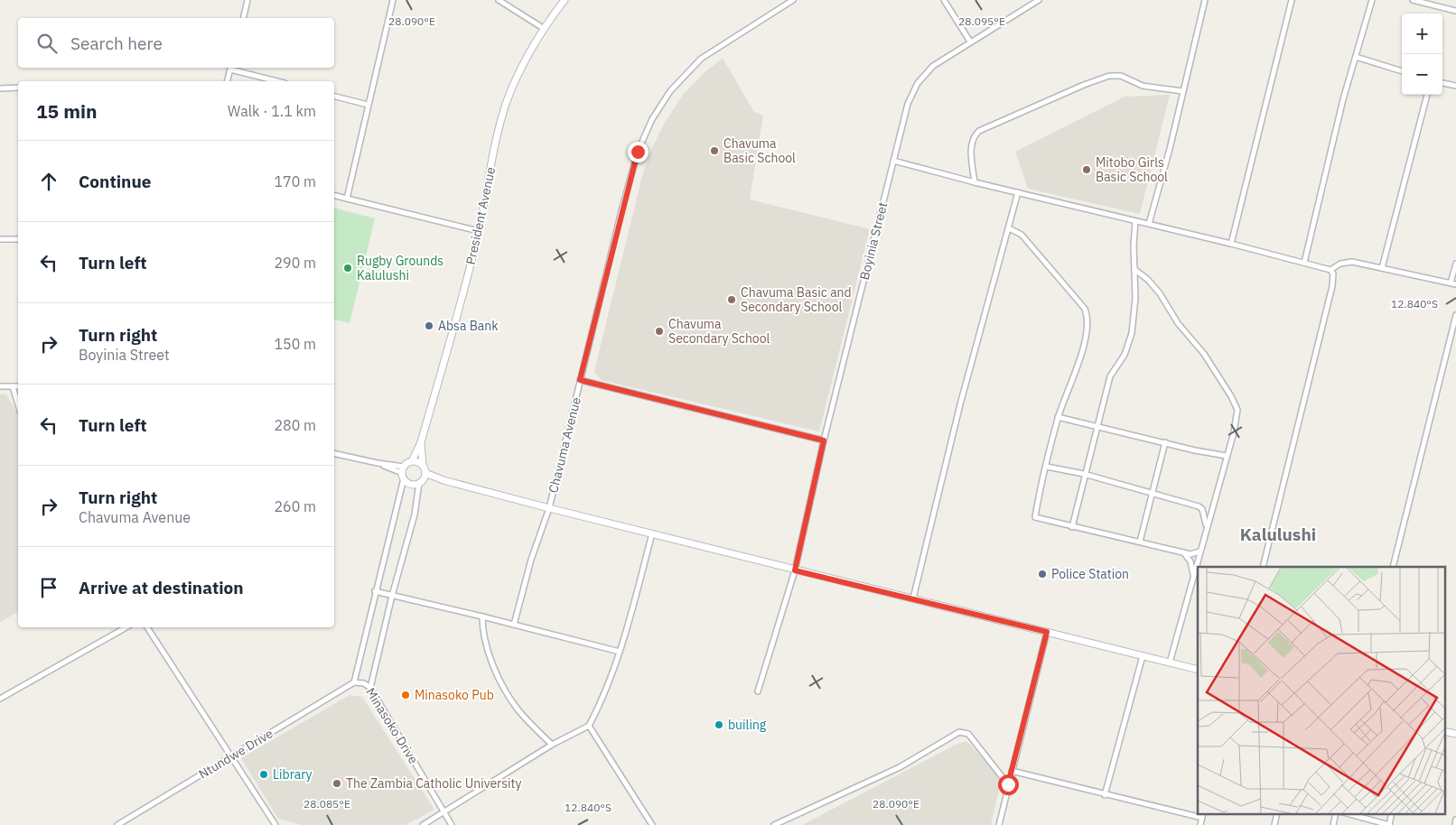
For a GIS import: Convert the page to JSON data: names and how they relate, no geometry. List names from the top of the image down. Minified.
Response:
{"streets":{"street":["President Avenue","Boyinia Street","Chavuma Avenue","Minasoko Drive","Ntundwe Drive"]},"crossings":[["Minasoko Drive","Ntundwe Drive"]],"districts":["Kalulushi"],"places":["Chavuma Basic School","Mitobo Girls Basic School","Rugby Grounds Kalulushi","Chavuma Basic and Secondary School","Absa Bank","Chavuma Secondary School","Police Station","Minasoko Pub","builing","Library","The Zambia Catholic University"],"page":{"map_buttons":["+","−"],"search":"Search here","heading":["15 min","Walk · 1.1 km"],"list":[["Continue","170 m"],["Turn left","290 m"],["Turn right","Boyinia Street","150 m"],["Turn left","280 m"],["Turn right","Chavuma Avenue","260 m"],"Arrive at destination"]},"coordinates":["28.090°E","28.095°E","12.840°S","28.085°E"]}
